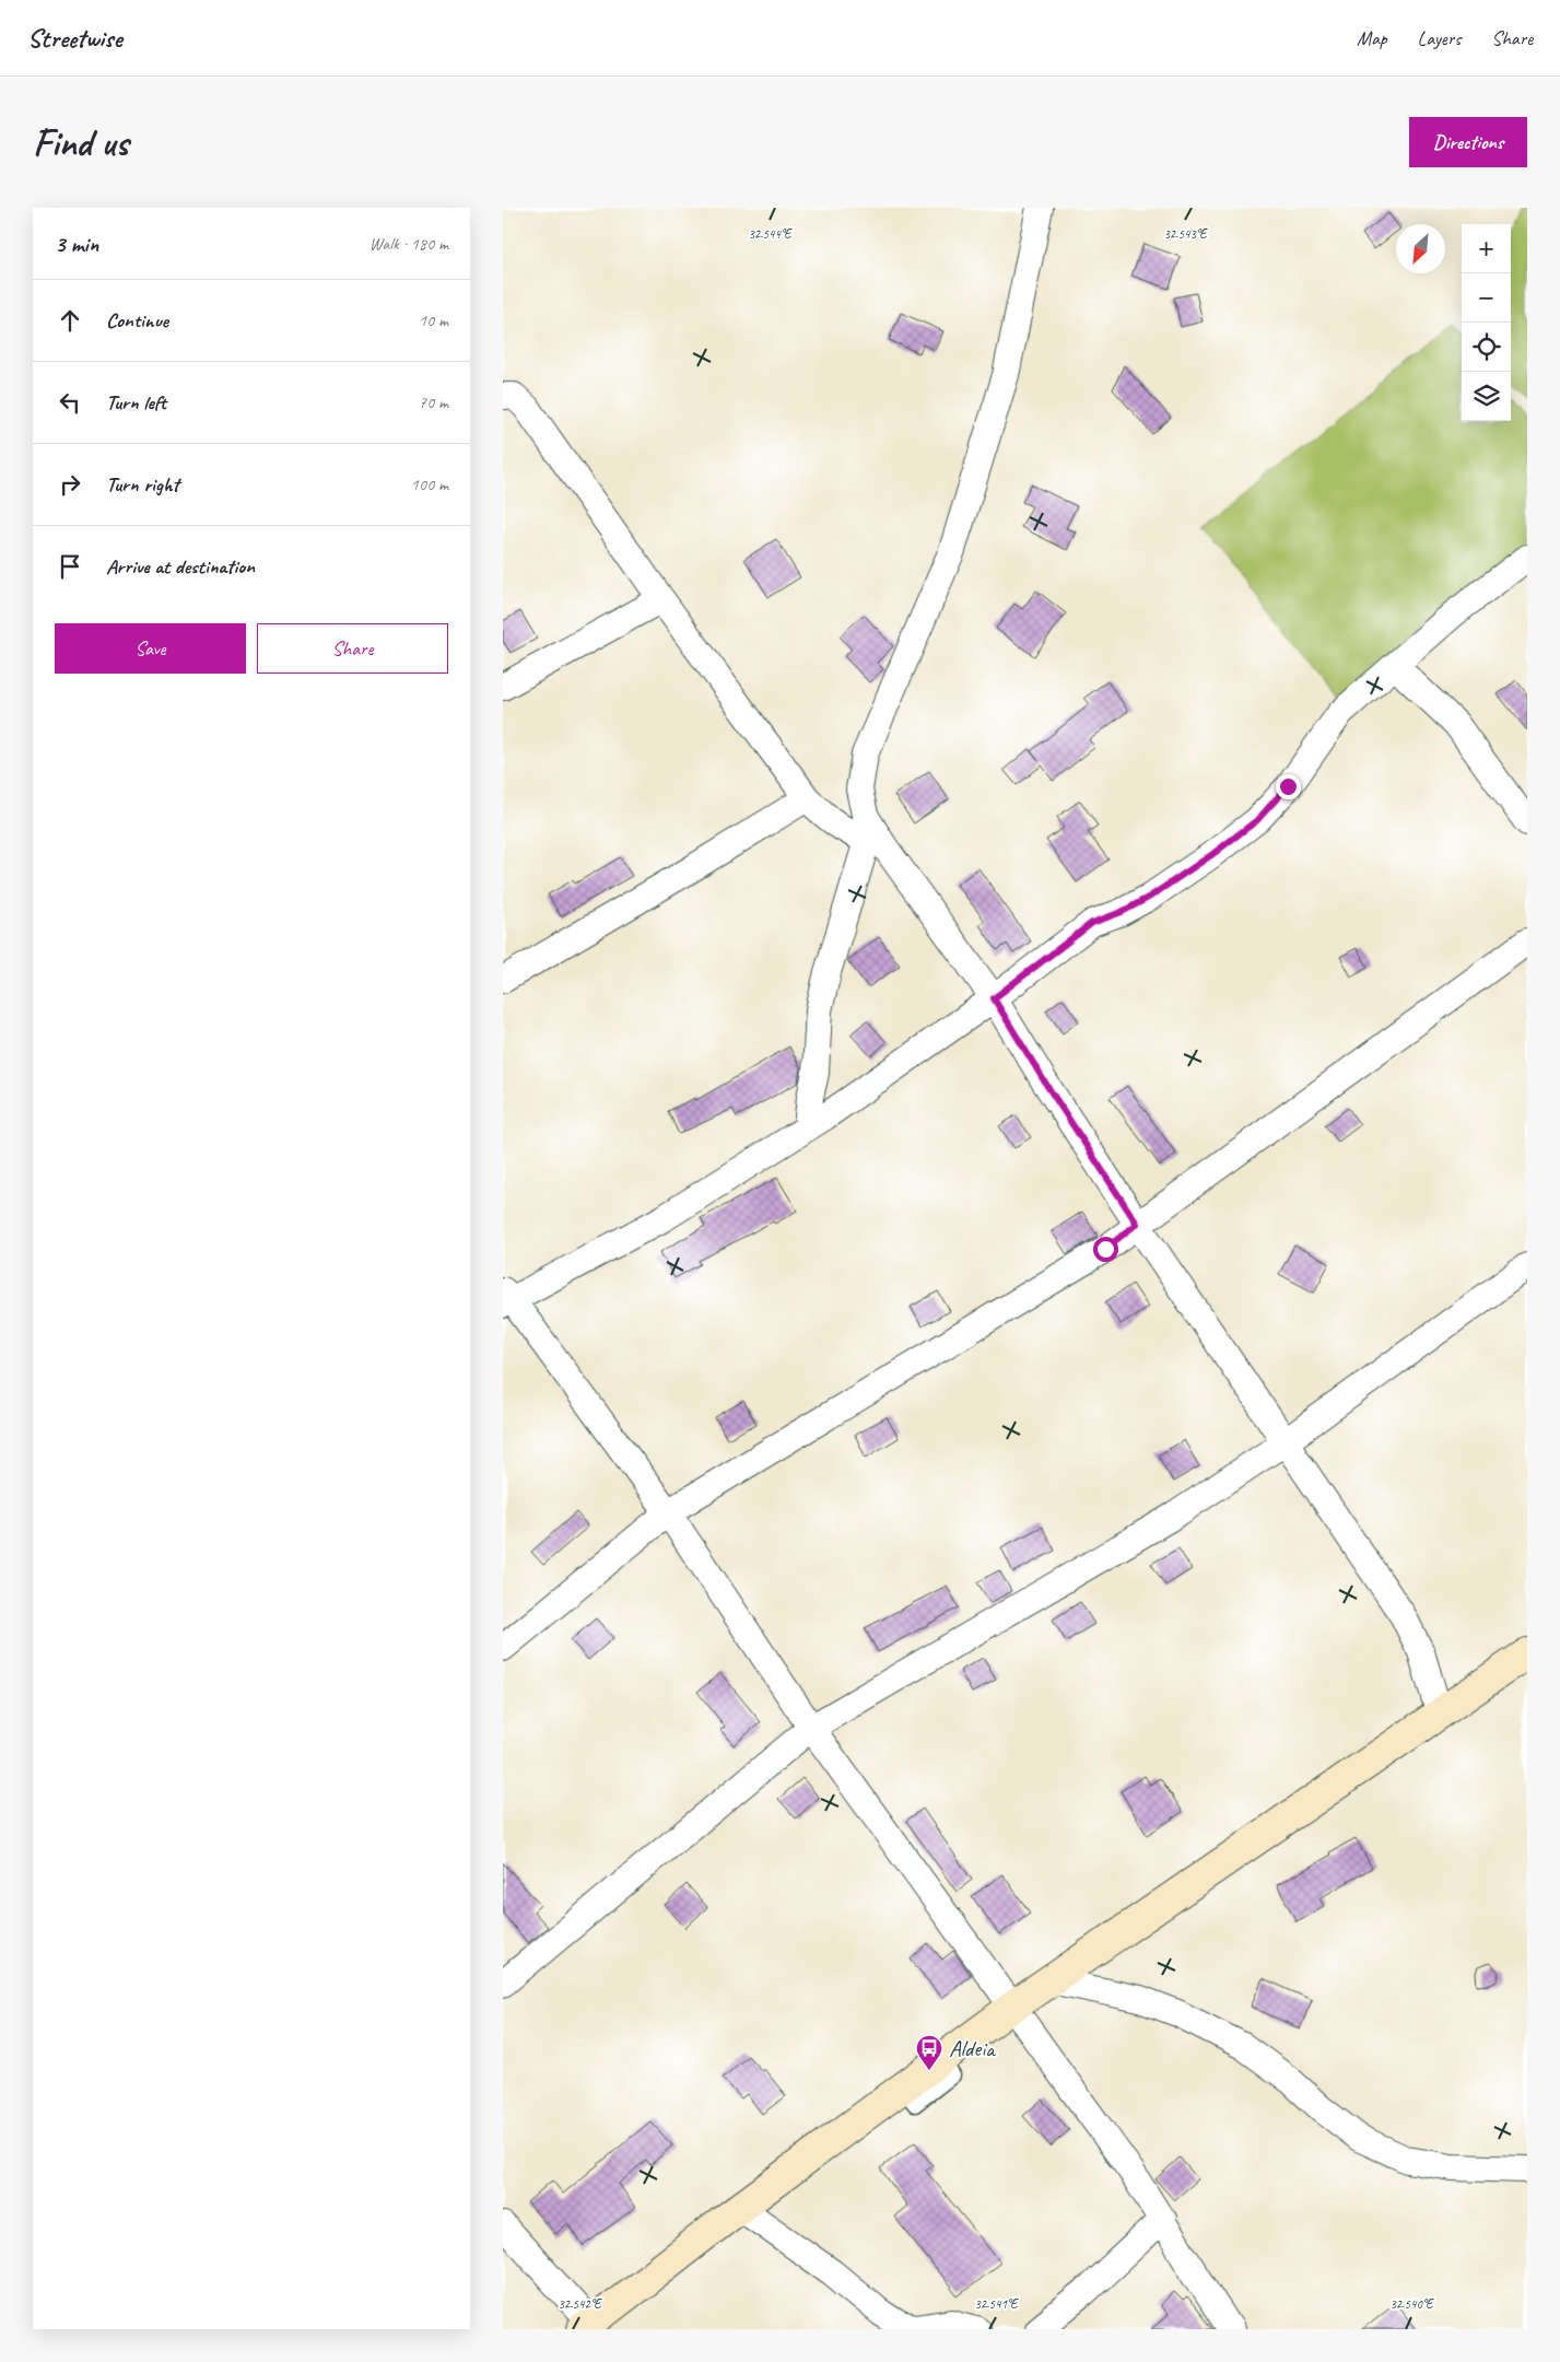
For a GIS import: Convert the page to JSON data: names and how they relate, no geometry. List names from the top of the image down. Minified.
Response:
{"places":{"bus stop":["Aldeia"]},"north":"bottom left","page":{"header":"Streetwise","nav":["Map","Layers","Share"],"buttons":["Directions",["Save","Share"]],"title":"Find us","heading":["3 min","Walk · 180 m"],"map_buttons":["+","−"],"list":[["Continue","10 m"],["Turn left","70 m"],["Turn right","100 m"],"Arrive at destination"]},"coordinates":["32.544°E","32.543°E","32.542°E","32.541°E","32.540°E"]}
